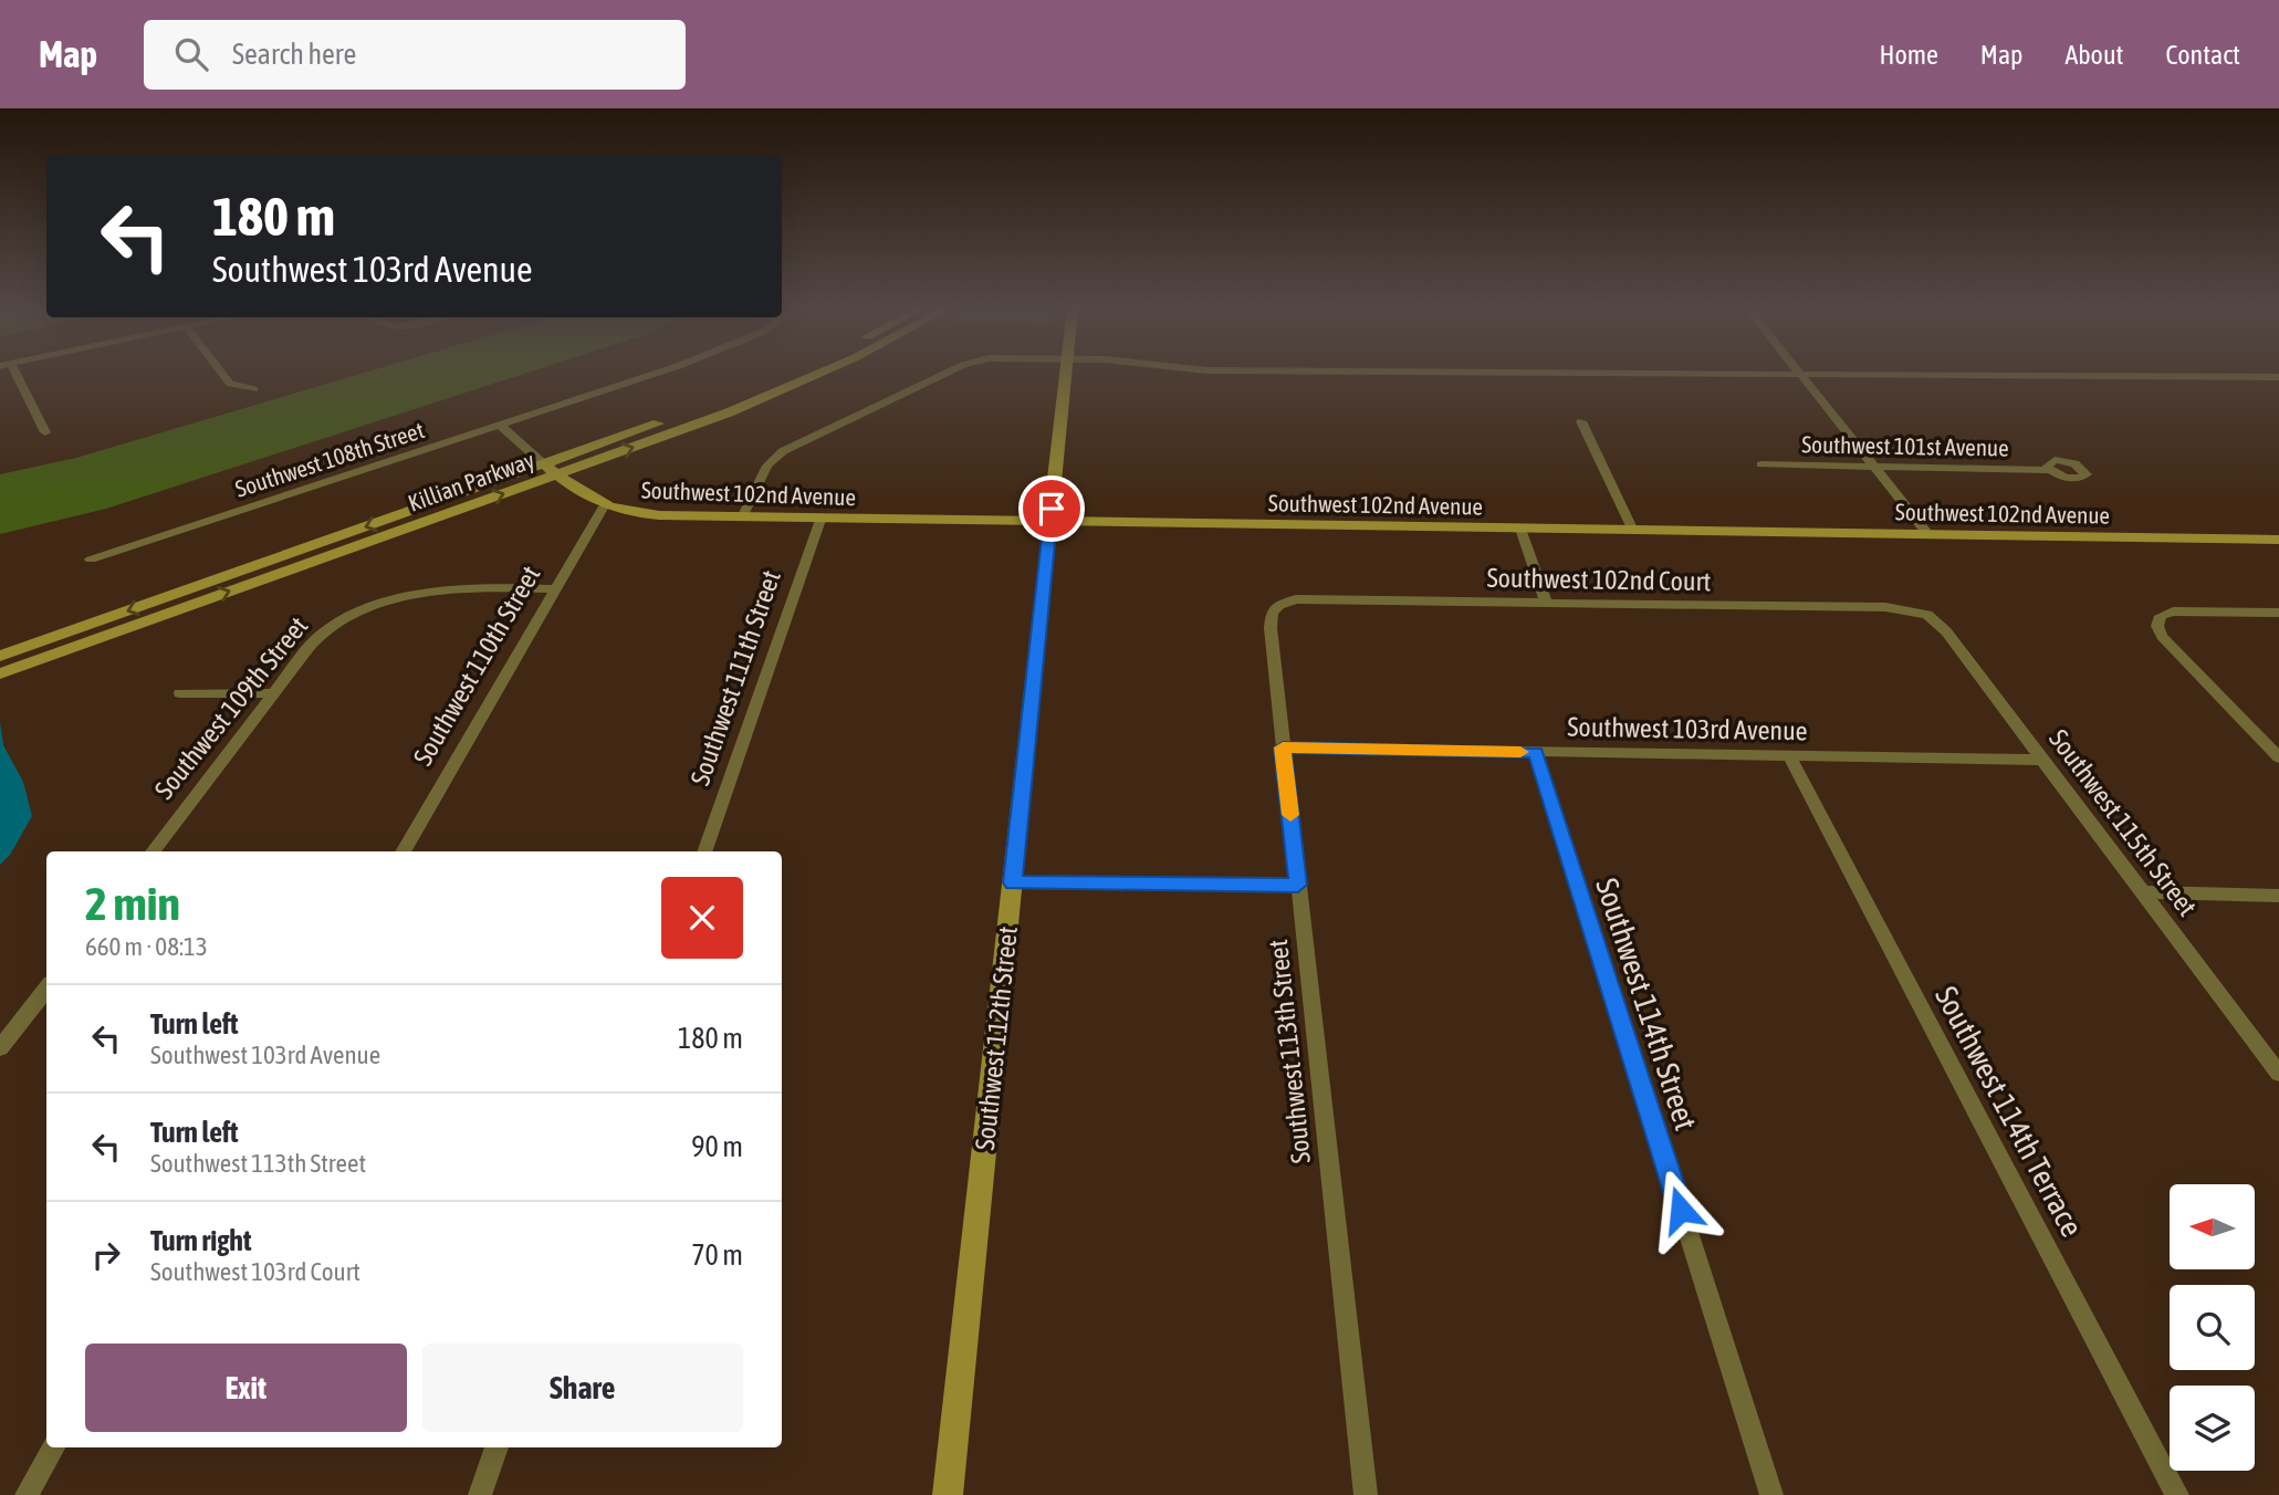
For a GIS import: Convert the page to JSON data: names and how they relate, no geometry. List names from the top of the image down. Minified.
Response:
{"streets":{"street":["Southwest 101st Avenue","Southwest 108th Street","Killian Parkway","Southwest 102nd Avenue","Southwest 102nd Court","Southwest 110th Street","Southwest 111th Street","Southwest 109th Street","Southwest 103rd Avenue","Southwest 115th Street","Southwest 114th Street","Southwest 112th Street","Southwest 113th Street","Southwest 114th Terrace"]},"crossings":[["Southwest 108th Street","Southwest 102nd Avenue"],["Killian Parkway","Southwest 102nd Avenue"],["Southwest 102nd Avenue","Southwest 110th Street"],["Southwest 102nd Avenue","Southwest 111th Street"],["Southwest 102nd Avenue","Southwest 112th Street"],["Southwest 102nd Court","Southwest 115th Street"],["Southwest 102nd Court","Southwest 113th Street"],["Southwest 110th Street","Southwest 109th Street"],["Southwest 103rd Avenue","Southwest 115th Street"],["Southwest 103rd Avenue","Southwest 114th Street"],["Southwest 103rd Avenue","Southwest 113th Street"],["Southwest 103rd Avenue","Southwest 114th Terrace"]],"north":"left","page":{"header":"Map","search":"Search here","nav":["Home","Map","About","Contact"],"turn":["180 m","Southwest 103rd Avenue"],"heading":["2 min","660 m · 08:13"],"list":[{"name":"Turn left","note":"Southwest 103rd Avenue","value":"180 m"},{"name":"Turn left","note":"Southwest 113th Street","value":"90 m"},{"name":"Turn right","note":"Southwest 103rd Court","value":"70 m"}],"buttons":["Exit","Share"]}}
